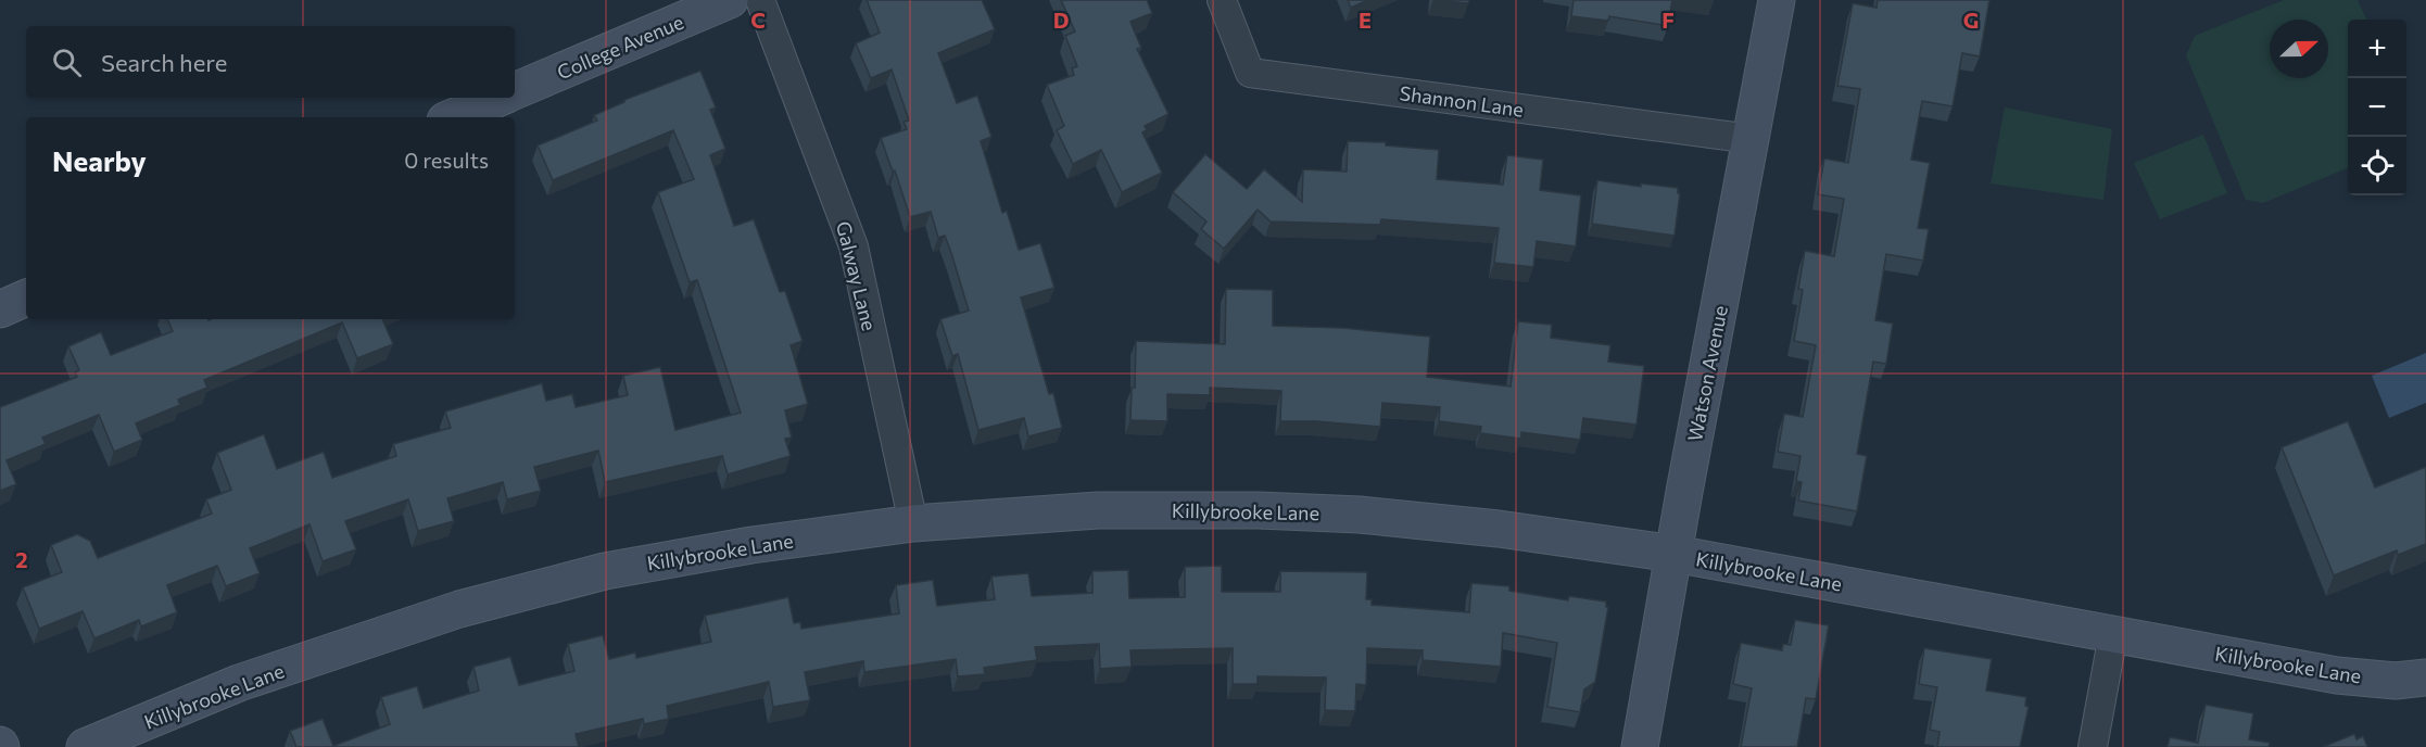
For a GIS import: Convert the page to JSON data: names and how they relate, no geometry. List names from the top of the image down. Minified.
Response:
{"streets":{"street":["College Avenue","Shannon Lane","Galway Lane","Watson Avenue","Killybrooke Lane"]},"crossings":[["Shannon Lane","Watson Avenue"],["Galway Lane","Killybrooke Lane"],["Watson Avenue","Killybrooke Lane"]],"north":"right","page":{"map_buttons":["+","−"],"search":"Search here","heading":["Nearby","0 results"]},"grid":{"columns":["C","D","E","F","G"],"rows":["2"]}}
